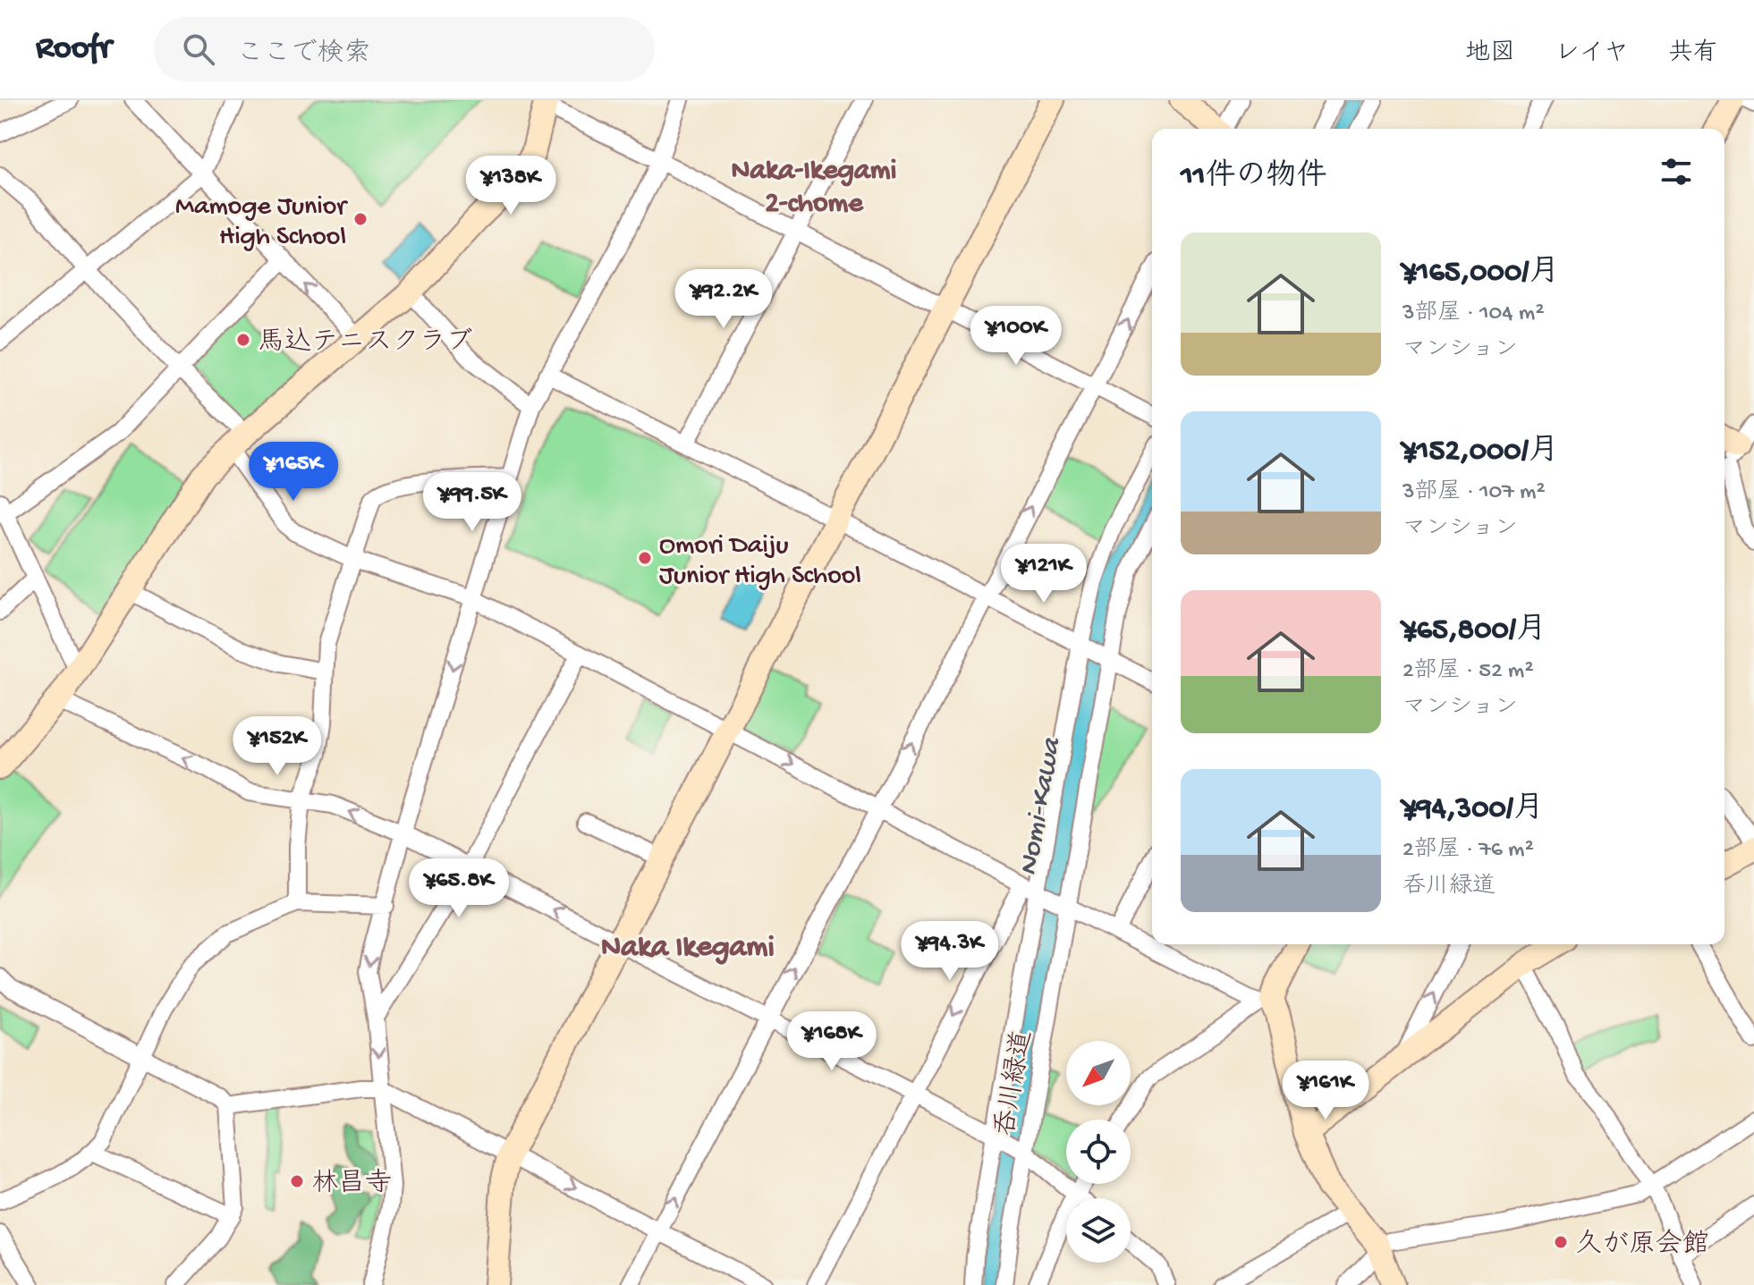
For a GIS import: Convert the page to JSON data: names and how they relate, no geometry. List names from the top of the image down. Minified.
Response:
{"streets":{"street":["呑川緑道"]},"districts":["Naka-Ikegami 2-chome","Naka Ikegami"],"water":["Nomi-Kawa"],"places":["Mamoge Junior High School","馬込テニスクラブ","Omori Daiju Junior High School","林昌寺","久が原会館"],"north":"bottom left","page":{"header":"Roofr","search":"ここで検索","nav":["地図","レイヤ","共有"],"heading":"11件の物件","price":["¥138K","¥92.2K","¥100K","¥165K","¥99.5K","¥121K","¥152K","¥65.8K","¥94.3K","¥168K","¥161K"],"list":[{"name":"¥165,000/月","note":"3部屋 · 104 m² · マンション"},{"name":"¥152,000/月","note":"3部屋 · 107 m² · マンション"},{"name":"¥65,800/月","note":"2部屋 · 52 m² · マンション"},{"name":"¥94,300/月","note":"2部屋 · 76 m² · 呑川緑道"}]}}
